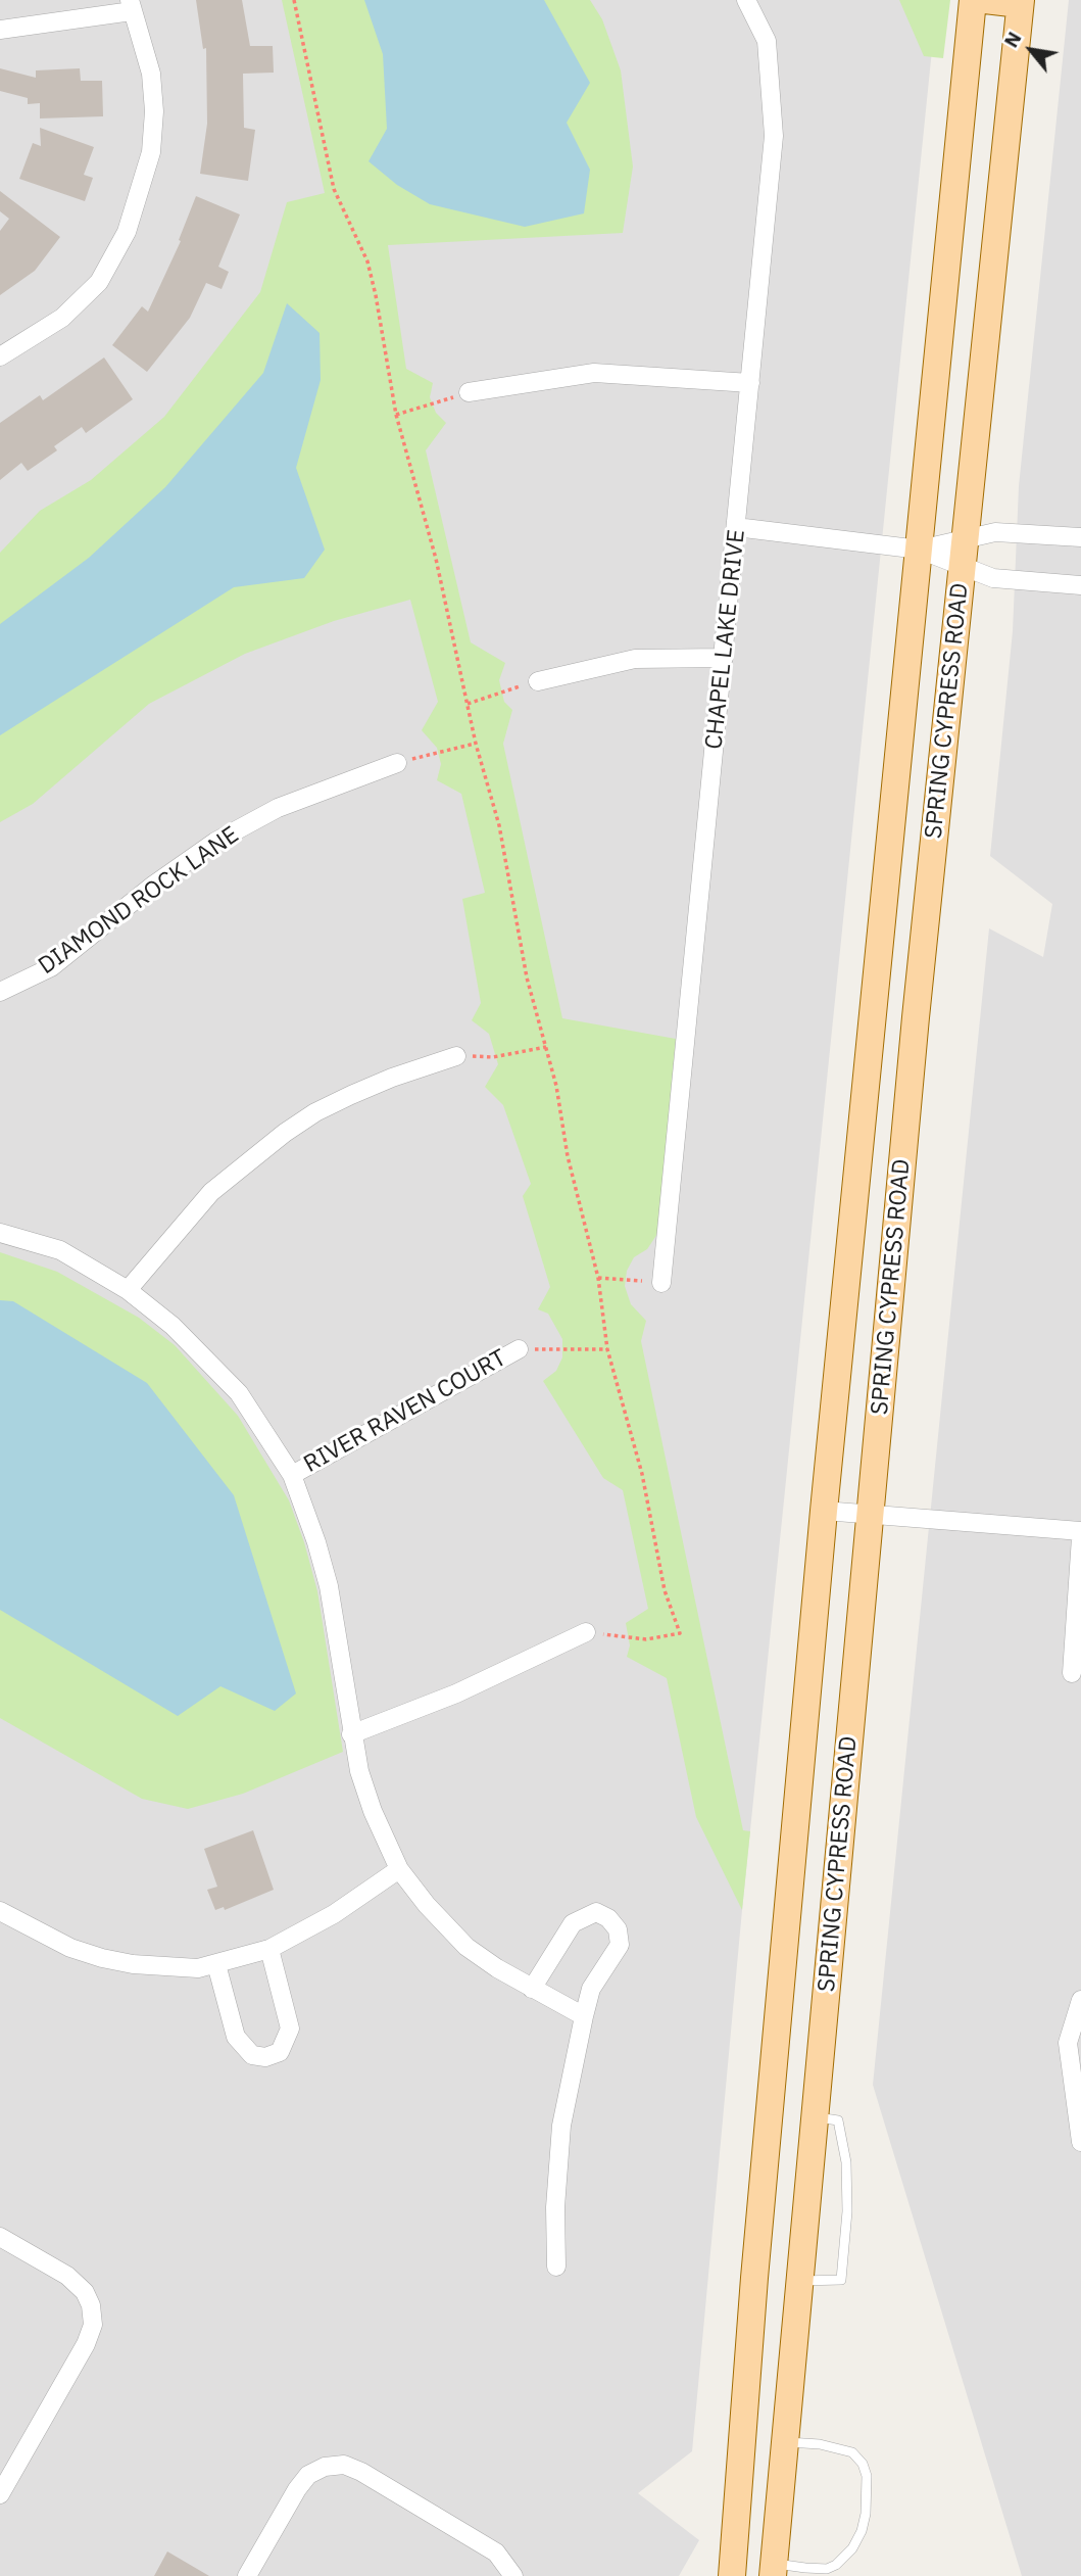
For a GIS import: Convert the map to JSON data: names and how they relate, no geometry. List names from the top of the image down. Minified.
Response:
{"streets":{"main road":["SPRING CYPRESS ROAD"],"street":["CHAPEL LAKE DRIVE","DIAMOND ROCK LANE","RIVER RAVEN COURT"]},"north":"top left"}
